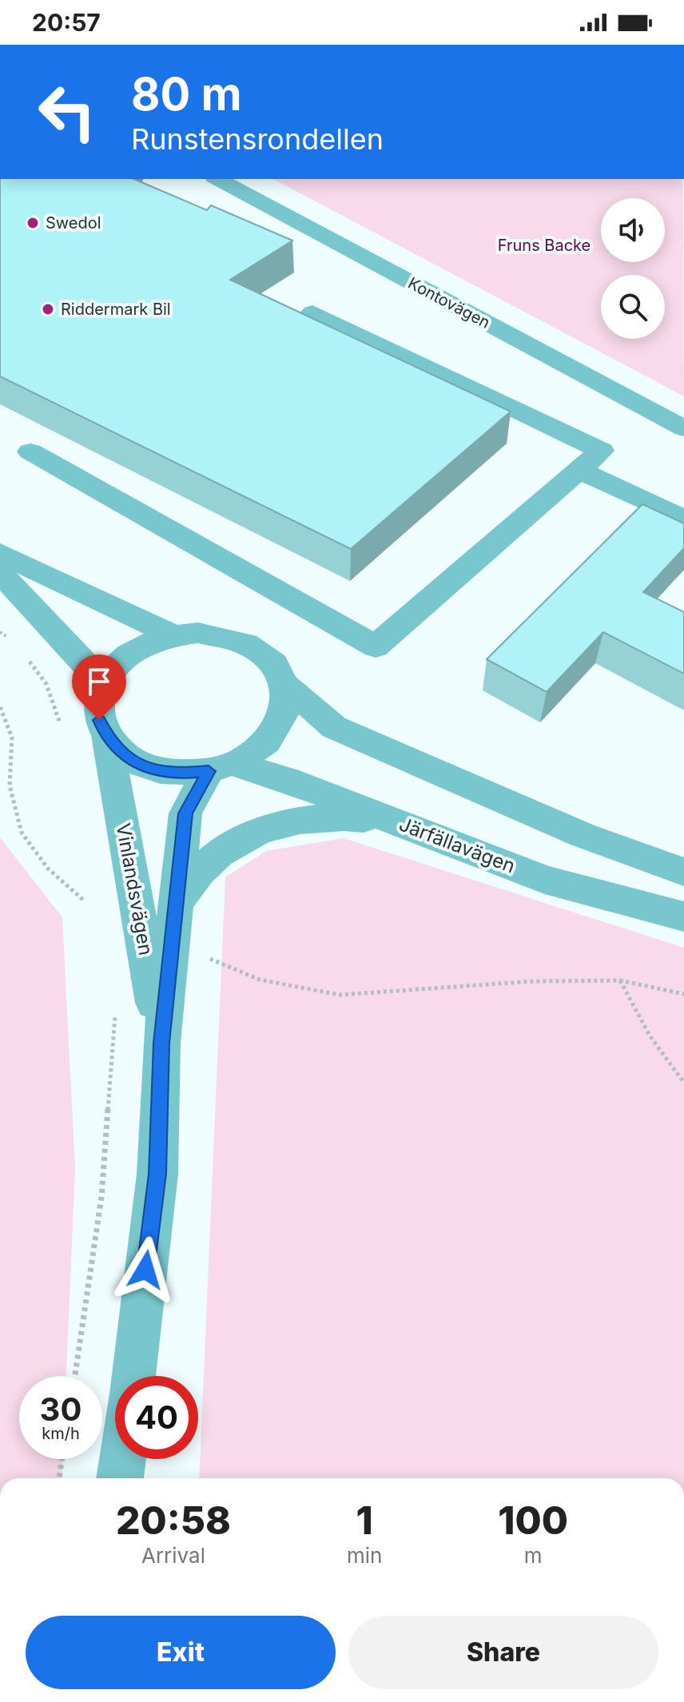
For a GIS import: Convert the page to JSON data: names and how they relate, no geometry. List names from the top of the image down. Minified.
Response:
{"streets":{"street":["Kontovägen","Järfällavägen","Vinlandsvägen"]},"crossings":[["Järfällavägen","Vinlandsvägen"]],"parks":["Fruns Backe"],"places":["Swedol","Riddermark Bil"],"page":{"status":"20:57","turn":["80 m","Runstensrondellen"],"speed":"30 km/h","limit":"40","eta":["20:58","Arrival","1","min","100","m"],"buttons":["Exit","Share"]}}
